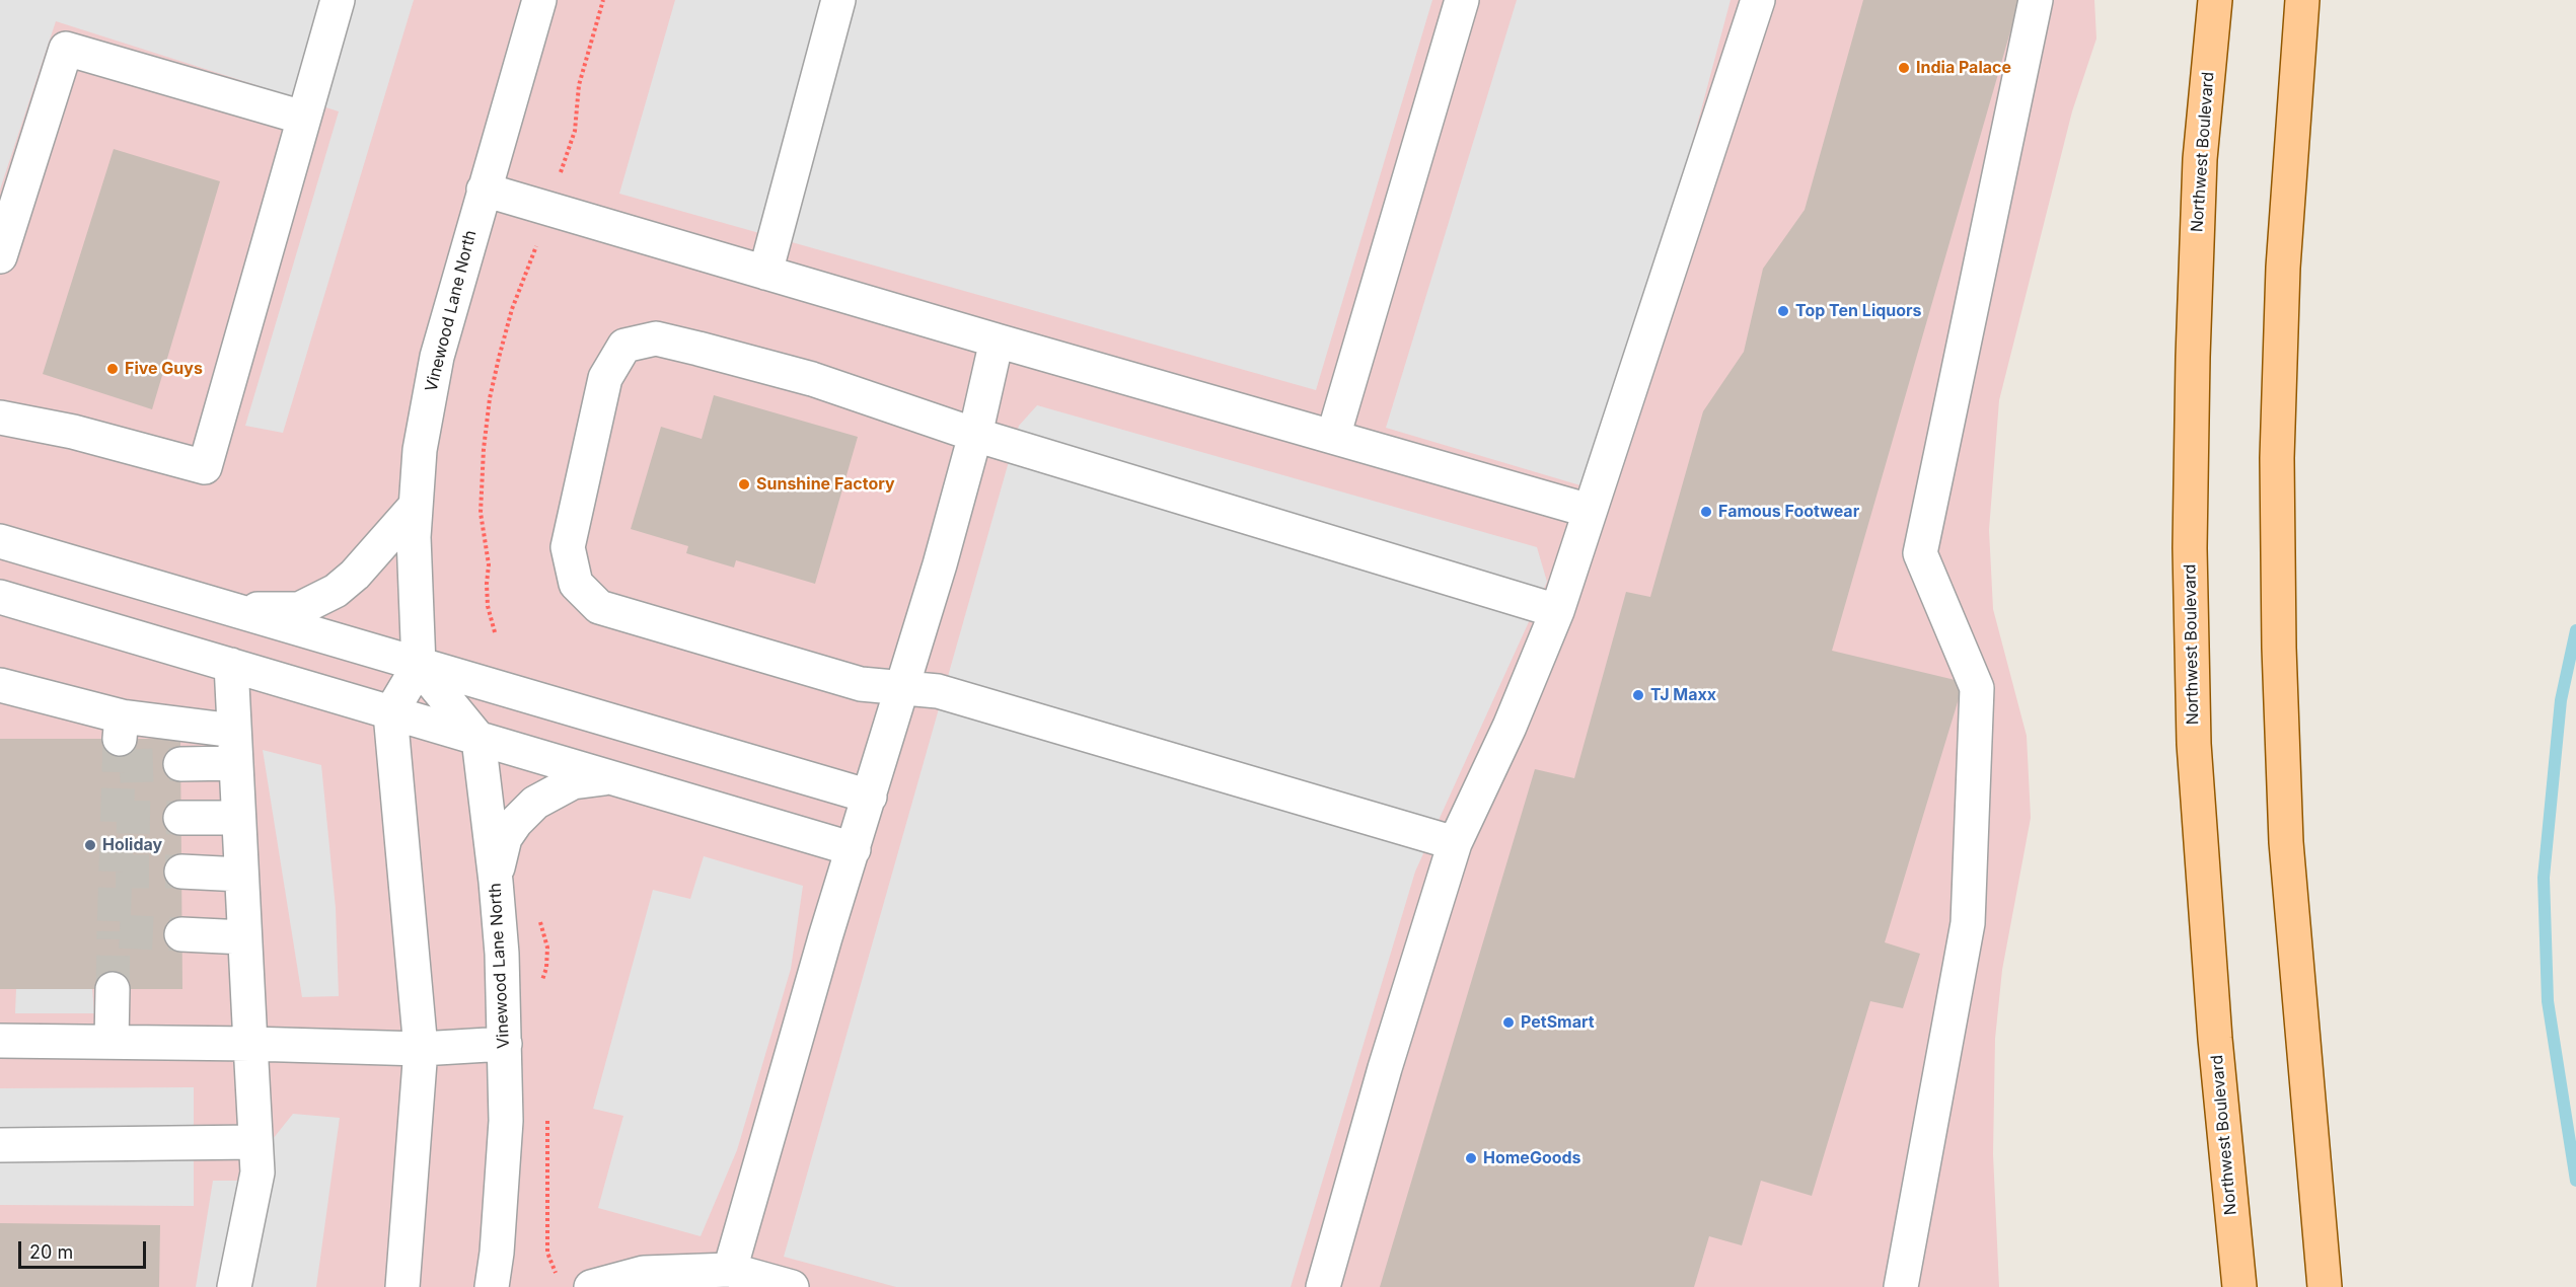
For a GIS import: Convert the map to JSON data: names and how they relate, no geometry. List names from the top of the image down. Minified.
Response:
{"streets":{"main road":["Northwest Boulevard"],"street":["Vinewood Lane North"]},"places":["India Palace","Top Ten Liquors","Five Guys","Sunshine Factory","Famous Footwear","TJ Maxx","Holiday","PetSmart","HomeGoods"],"scale_bar":"20 m"}
